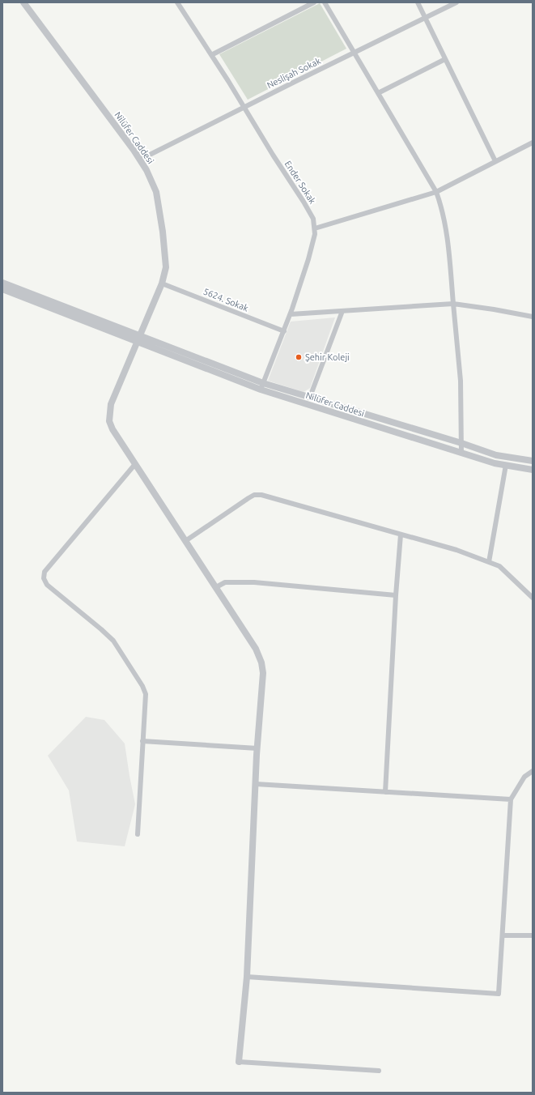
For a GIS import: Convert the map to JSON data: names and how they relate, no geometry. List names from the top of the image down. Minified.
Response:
{"streets":{"street":["Neslişah Sokak","Nilüfer Caddesi","Ender Sokak","5624. Sokak"]},"crossings":[["Neslişah Sokak","Nilüfer Caddesi"],["Neslişah Sokak","Ender Sokak"],["Nilüfer Caddesi","Ender Sokak"],["Nilüfer Caddesi","5624. Sokak"],["Ender Sokak","5624. Sokak"]],"places":["Şehir Koleji"]}
